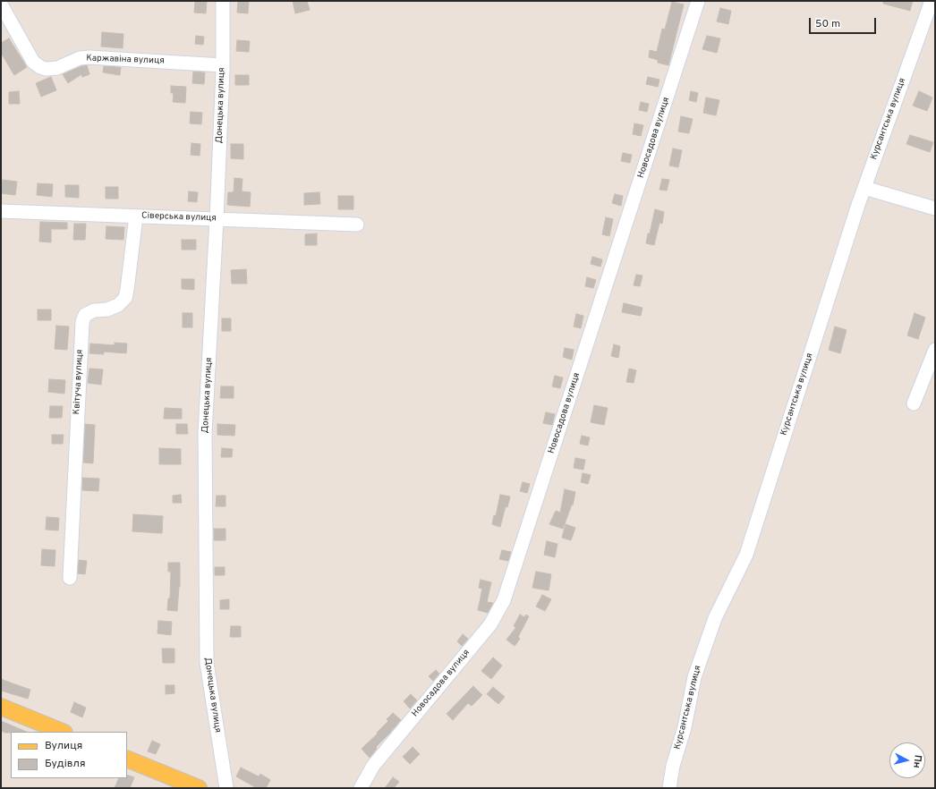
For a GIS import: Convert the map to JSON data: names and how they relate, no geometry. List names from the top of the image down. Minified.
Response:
{"streets":{"street":["Каржавіна вулиця","Донецька вулиця","Курсантська вулиця","Новосадова вулиця","Сіверська вулиця","Квітуча вулиця"]},"crossings":[["Каржавіна вулиця","Донецька вулиця"],["Донецька вулиця","Сіверська вулиця"],["Сіверська вулиця","Квітуча вулиця"]],"legend":["Вулиця","Будівля"],"scale_bar":"50 m","north":"right"}
